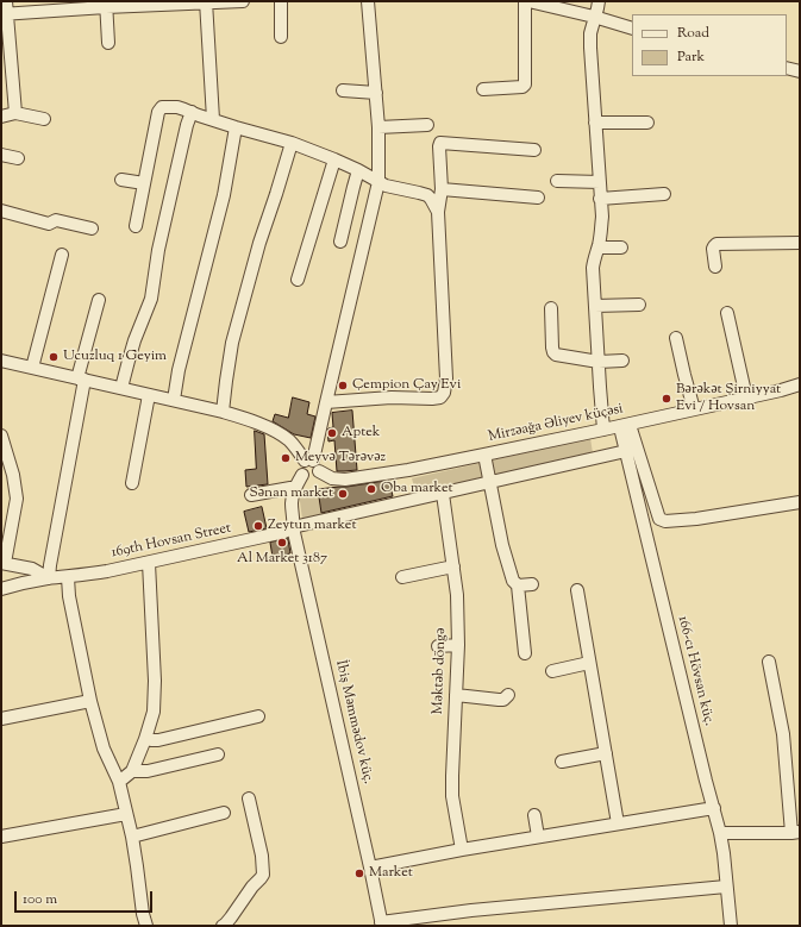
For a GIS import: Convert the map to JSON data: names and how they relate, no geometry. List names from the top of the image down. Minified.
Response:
{"streets":{"street":["Mirzəağa Əliyev küçəsi","169th Hovsan Street","Məktəb döngə","166-cı Hövsan küç.","İbiş Məmmədov küç."]},"crossings":[["Mirzəağa Əliyev küçəsi","166-cı Hövsan küç."],["169th Hovsan Street","Məktəb döngə"],["169th Hovsan Street","166-cı Hövsan küç."],["169th Hovsan Street","İbiş Məmmədov küç."]],"places":["Ucuzluq 1 Geyim","Çempion Çay Evi","Bərəkət Şirniyyat Evi / Hovsan","Aptek","Meyvə Tərəvəz","Oba market","Sənan market","Zeytun market","Al Market 3187","Market"],"legend":["Road","Park"],"scale_bar":"100 m"}
